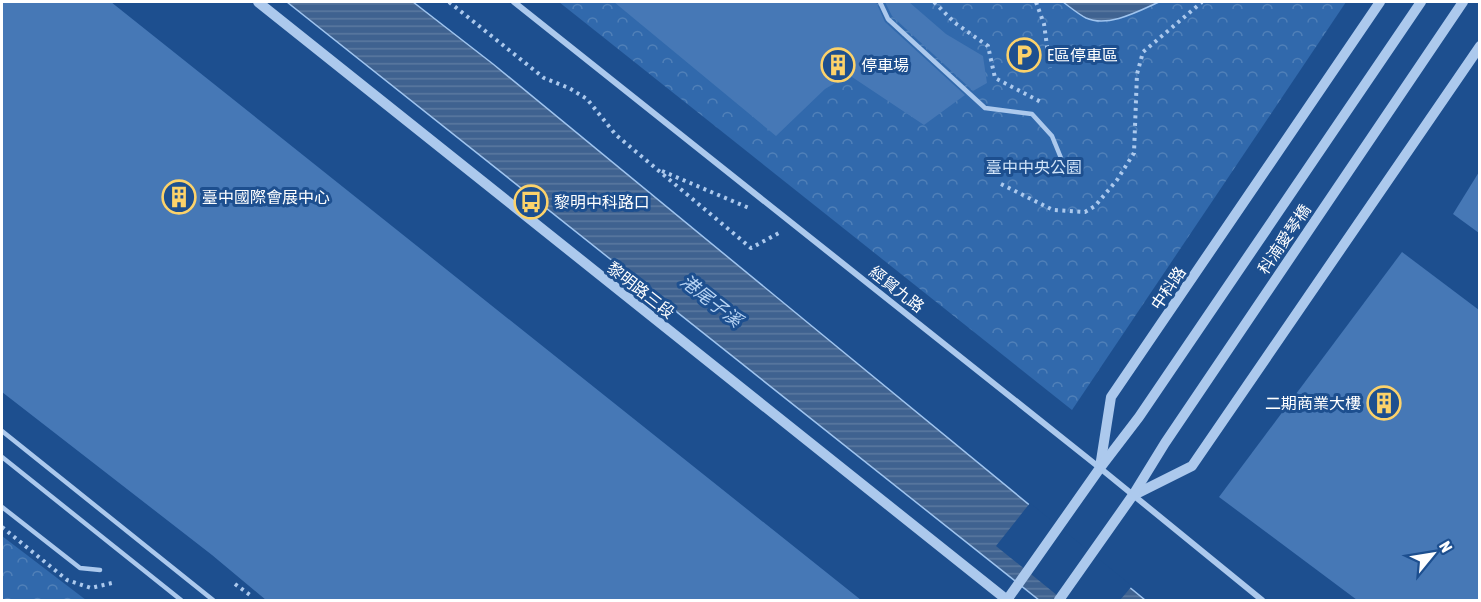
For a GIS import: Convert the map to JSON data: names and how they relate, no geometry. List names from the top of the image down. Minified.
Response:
{"streets":{"street":["科湳愛琴橋","中科路","經貿九路","黎明路三段"]},"crossings":[["科湳愛琴橋","中科路"],["科湳愛琴橋","經貿九路"],["中科路","經貿九路"],["中科路","黎明路三段"]],"water":["港尾子溪"],"parks":["臺中中央公園"],"places":{"parking":["E區停車區"],"building":["停車場","臺中國際會展中心","二期商業大樓"],"bus stop":["黎明中科路口"]},"north":"top right"}
